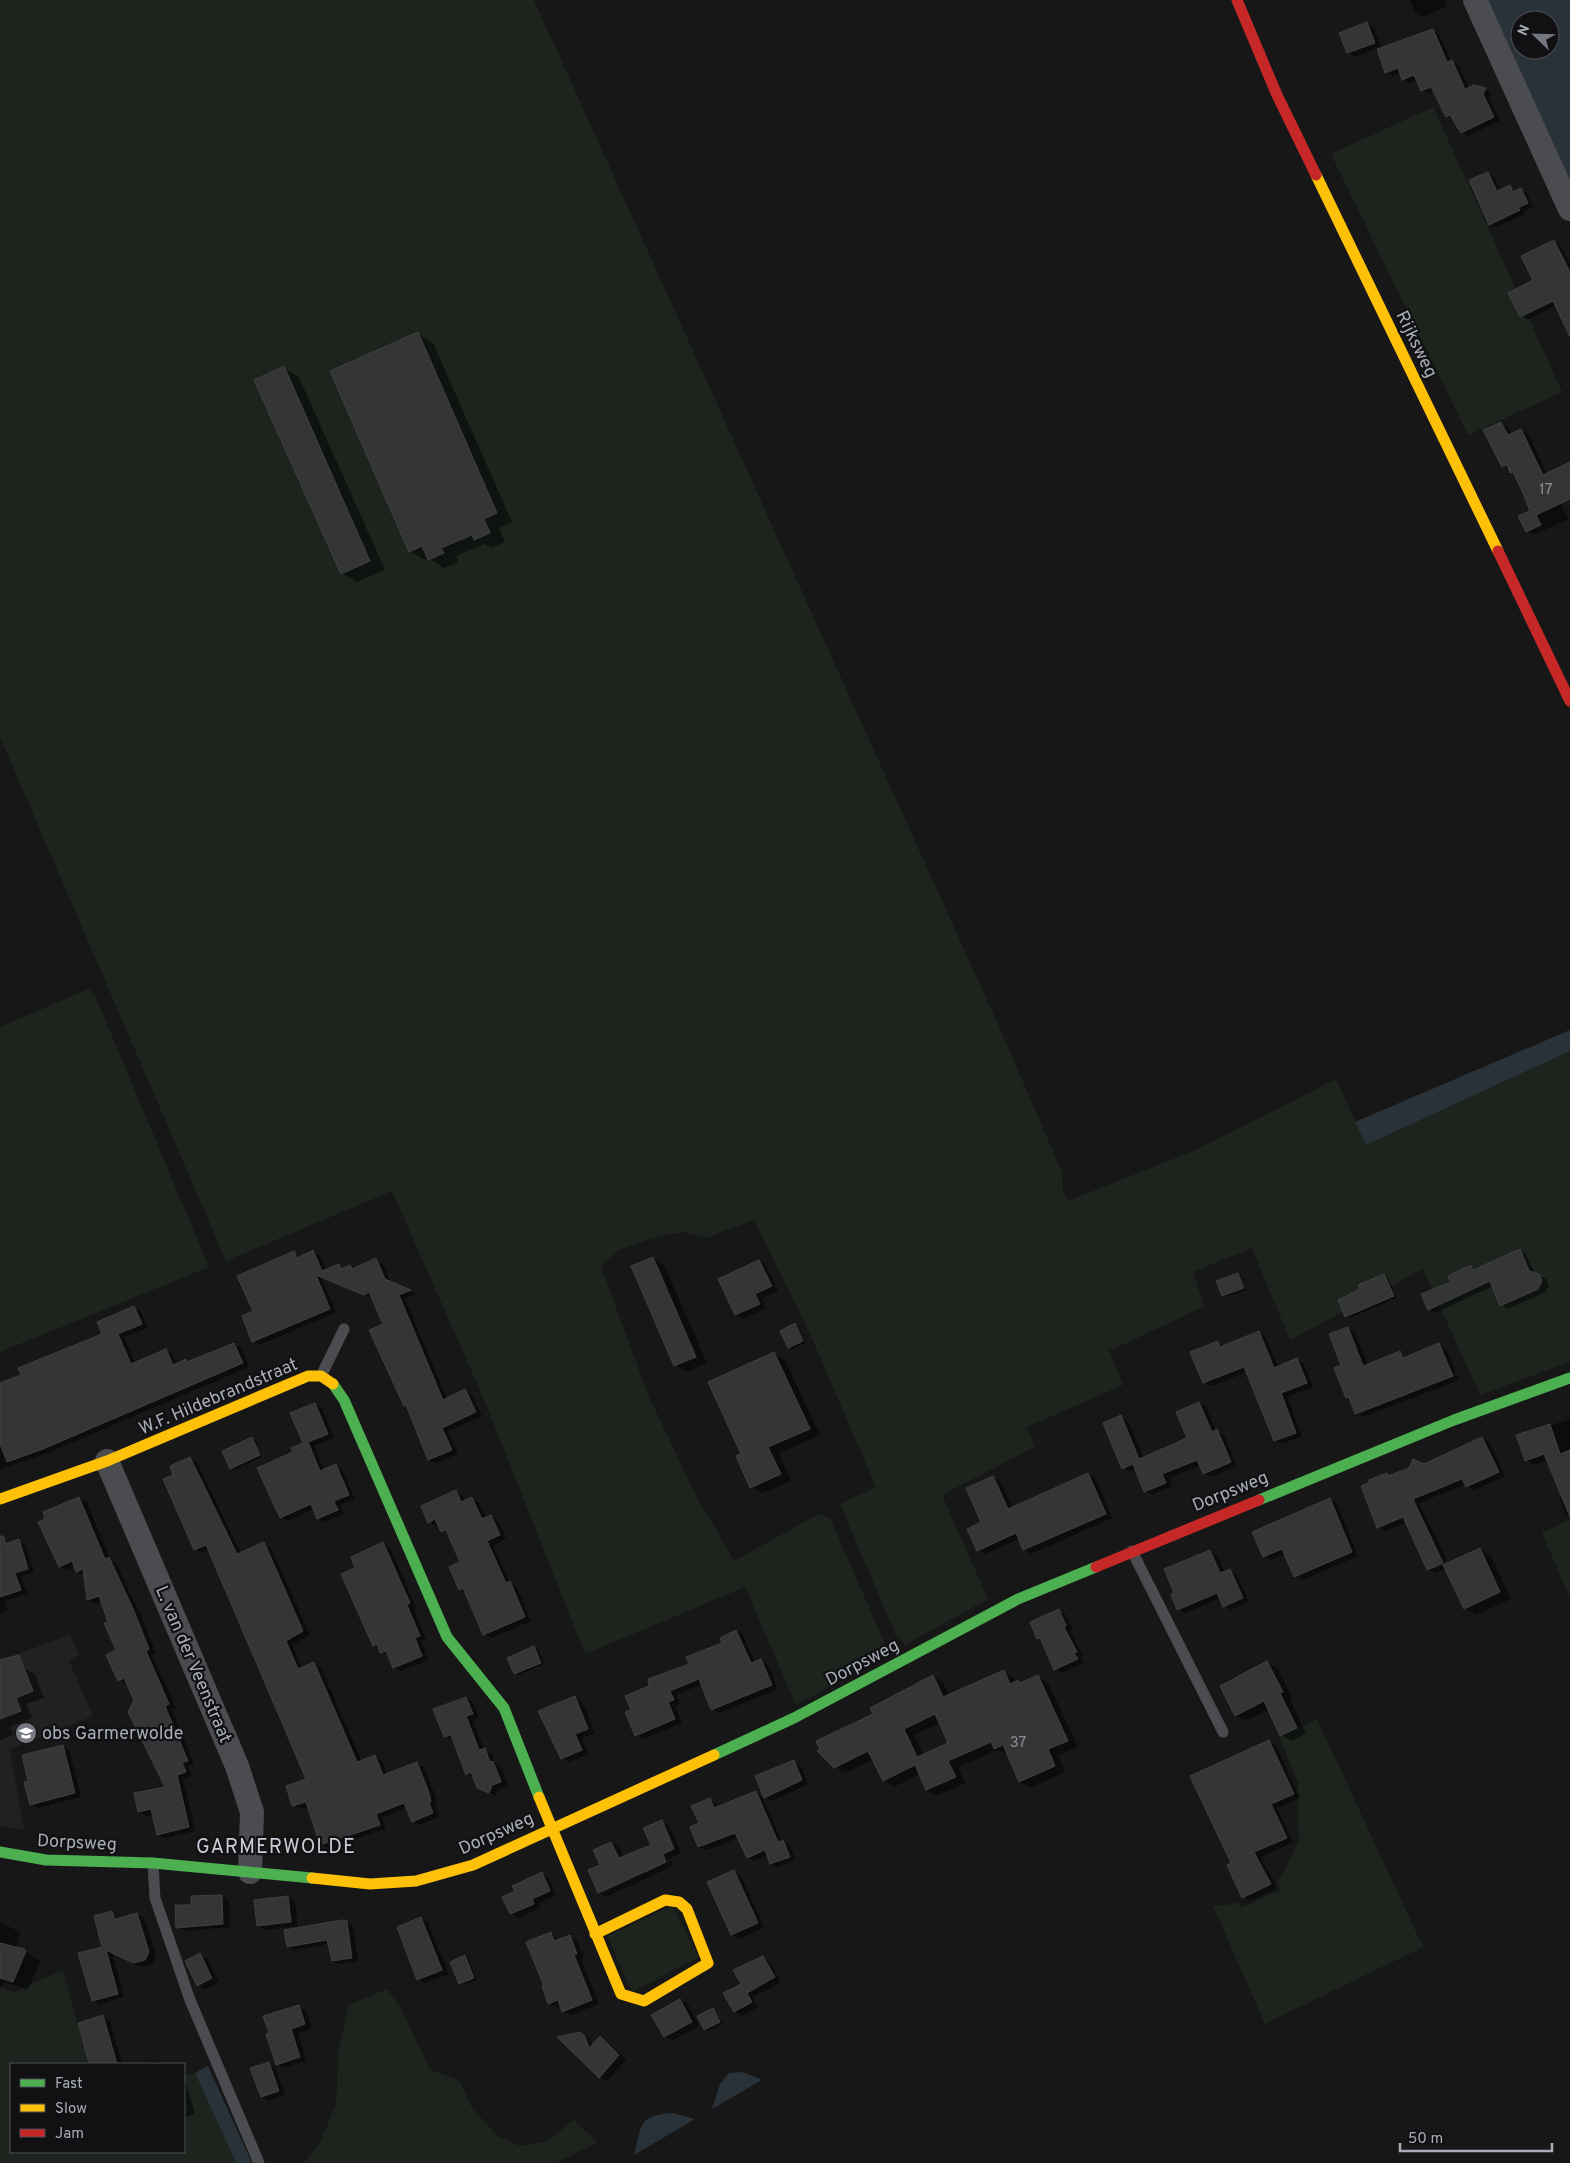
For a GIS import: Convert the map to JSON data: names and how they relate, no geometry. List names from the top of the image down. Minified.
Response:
{"streets":{"street":["Rijksweg","W.F. Hildebrandstraat","Dorpsweg","L. van der Veenstraat"]},"crossings":[["W.F. Hildebrandstraat","Dorpsweg"],["W.F. Hildebrandstraat","L. van der Veenstraat"],["Dorpsweg","L. van der Veenstraat"]],"districts":["GARMERWOLDE"],"places":{"school or university":["obs Garmerwolde"]},"house_numbers":["17","37"],"legend":["Fast","Slow","Jam"],"scale_bar":"50 m","north":"top left"}
